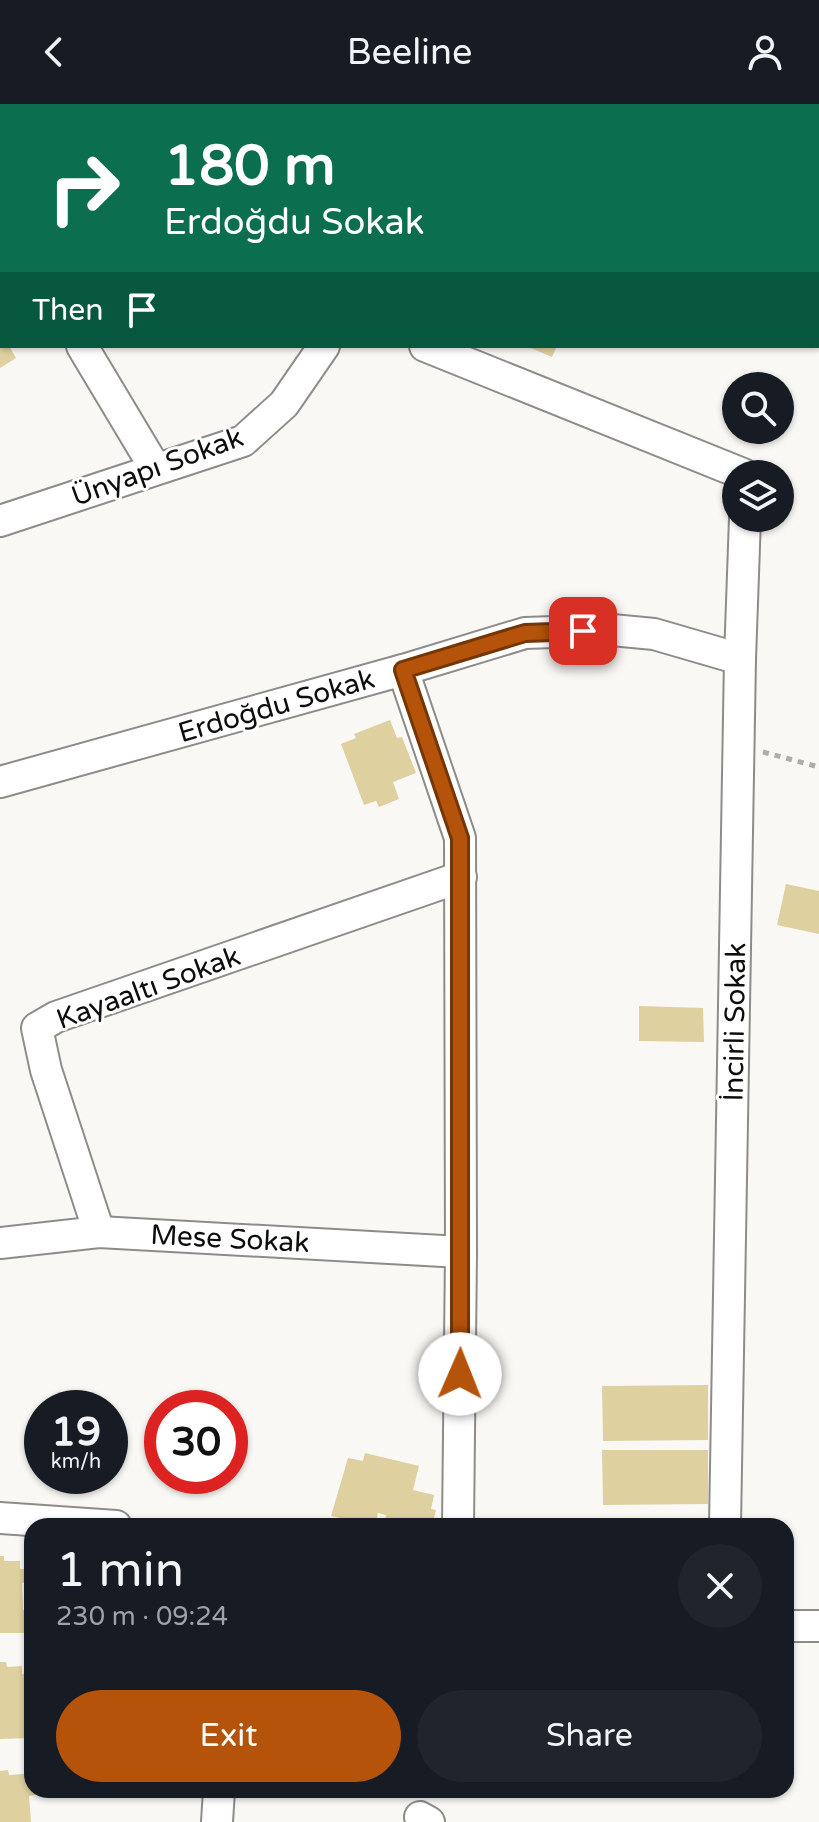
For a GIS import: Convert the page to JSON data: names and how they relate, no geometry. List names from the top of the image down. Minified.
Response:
{"streets":{"street":["Ünyapı Sokak","Erdoğdu Sokak","Kayaaltı Sokak","İncirli Sokak","Mese Sokak"]},"crossings":[["Erdoğdu Sokak","İncirli Sokak"],["Kayaaltı Sokak","Mese Sokak"]],"page":{"header":"Beeline","turn":["180 m","Erdoğdu Sokak"],"then":"Then","speed":"19 km/h","limit":"30","heading":["1 min","230 m · 09:24"],"buttons":["Exit","Share"]}}
